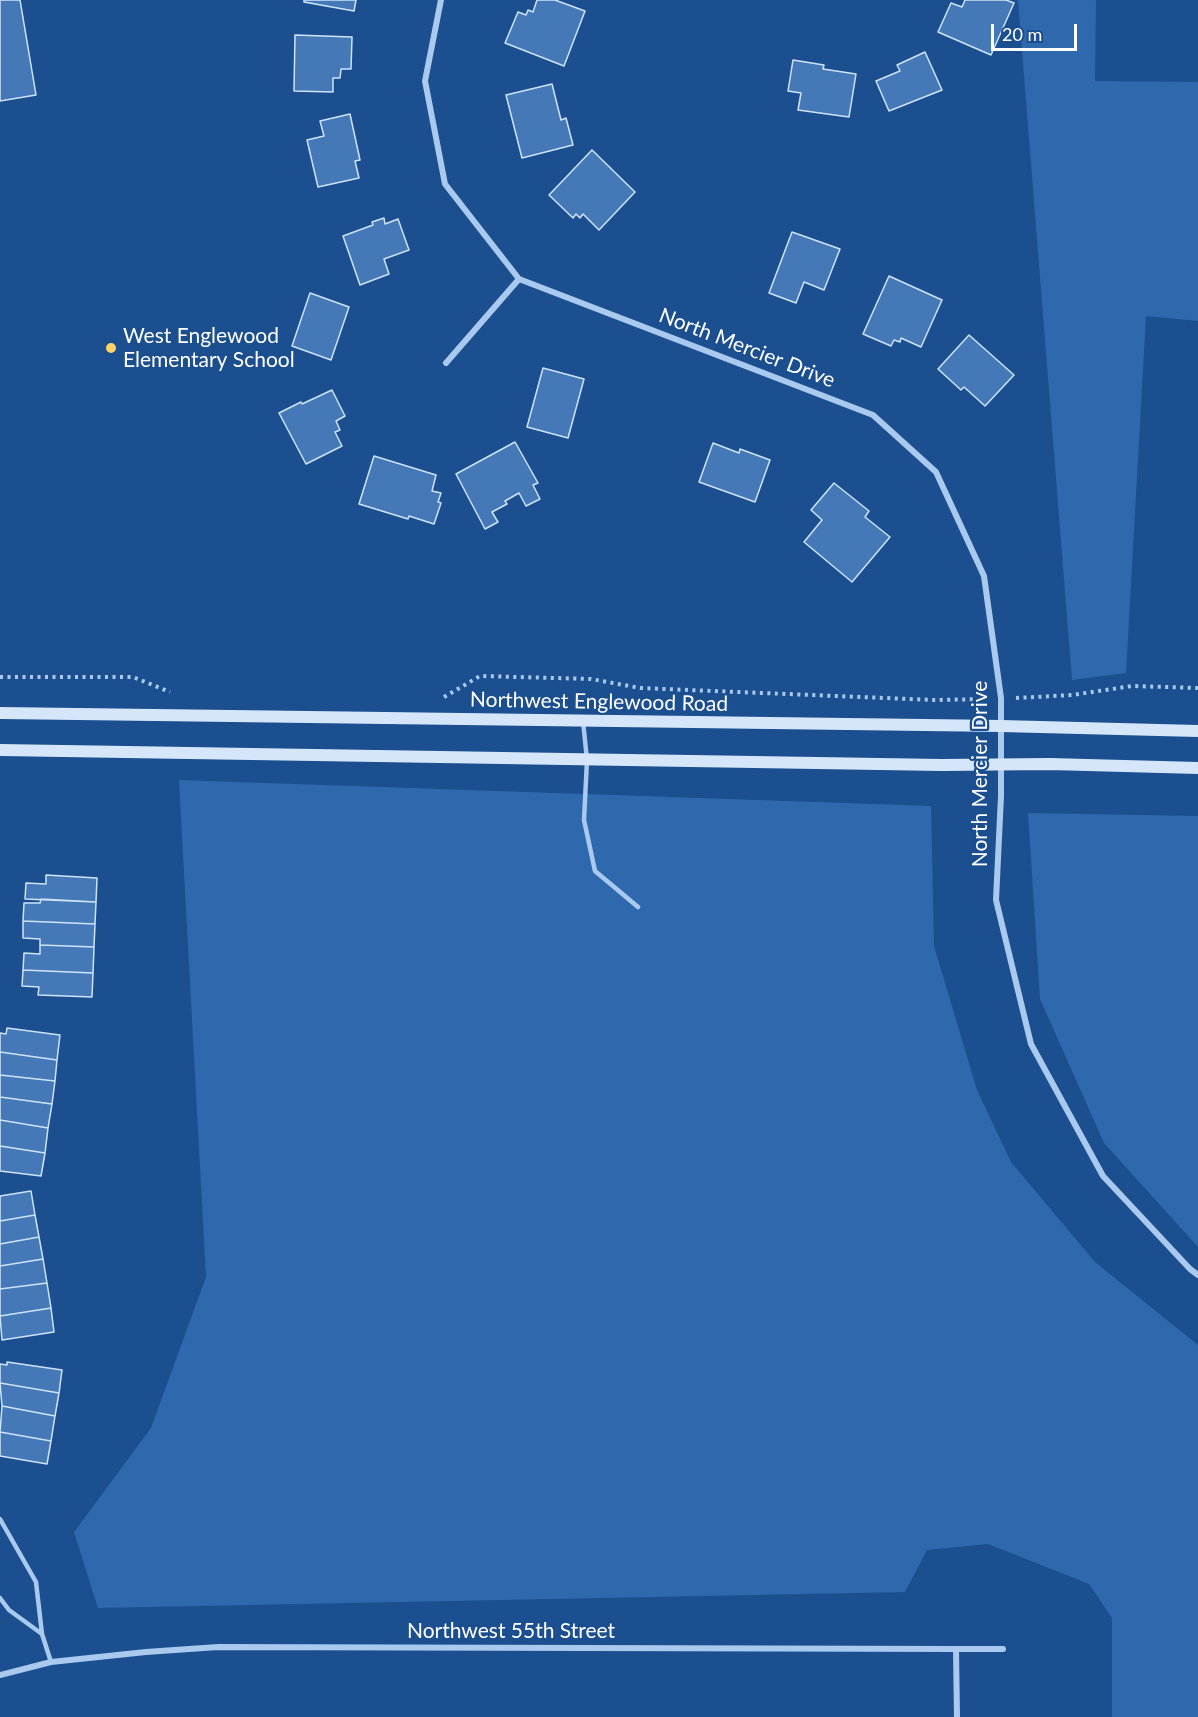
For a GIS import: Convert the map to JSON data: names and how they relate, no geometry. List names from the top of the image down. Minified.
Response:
{"streets":{"main road":["Northwest Englewood Road"],"street":["North Mercier Drive","Northwest 55th Street"]},"crossings":[["North Mercier Drive","Northwest Englewood Road"]],"places":["West Englewood Elementary School"],"scale_bar":"20 m"}
